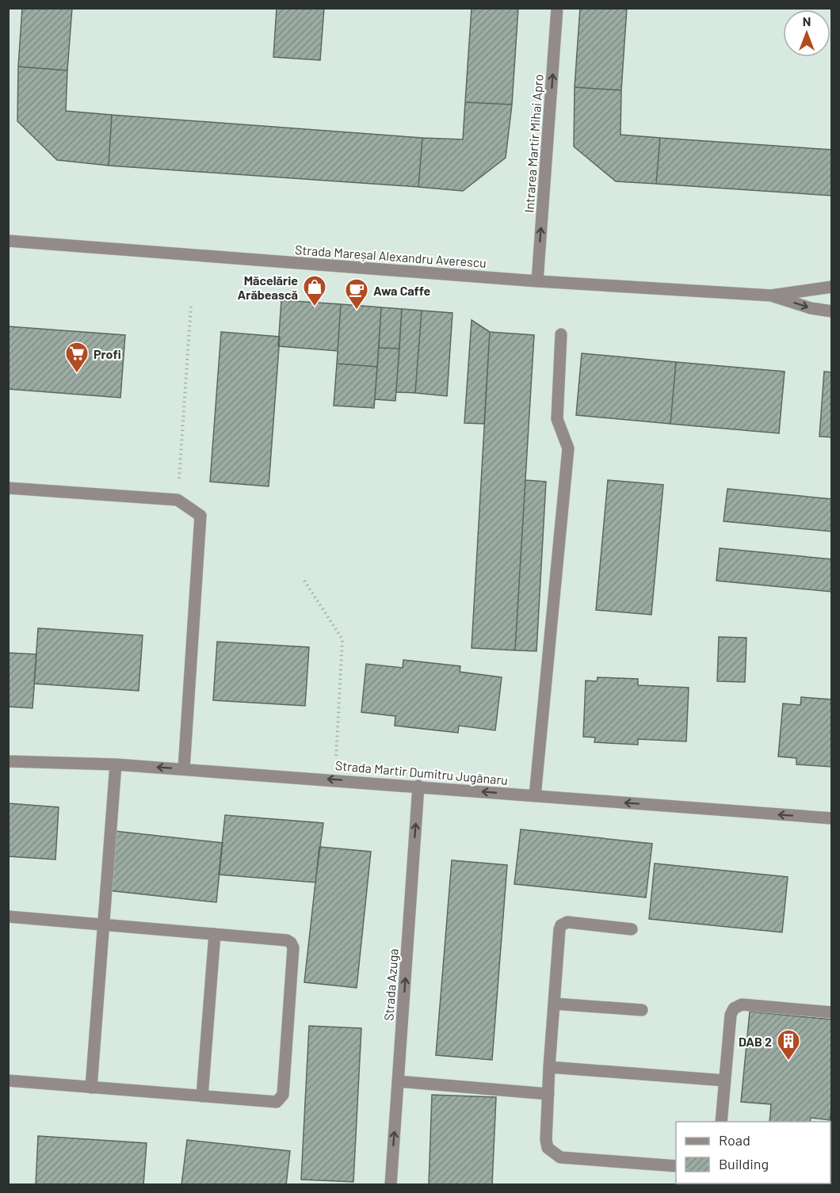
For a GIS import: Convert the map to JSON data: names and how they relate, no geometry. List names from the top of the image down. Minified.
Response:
{"streets":{"street":["Intrarea Martir Mihai Apro","Strada Mareșal Alexandru Averescu","Strada Martir Dumitru Jugănaru","Strada Azuga"]},"crossings":[["Intrarea Martir Mihai Apro","Strada Mareșal Alexandru Averescu"],["Strada Martir Dumitru Jugănaru","Strada Azuga"]],"one_way":["Intrarea Martir Mihai Apro","Strada Martir Dumitru Jugănaru","Strada Azuga"],"places":{"shop":["Măcelărie Arăbească"],"cafe":["Awa Caffe"],"supermarket":["Profi"],"building":["DAB 2"]},"legend":["Road","Building"],"north":"top"}
